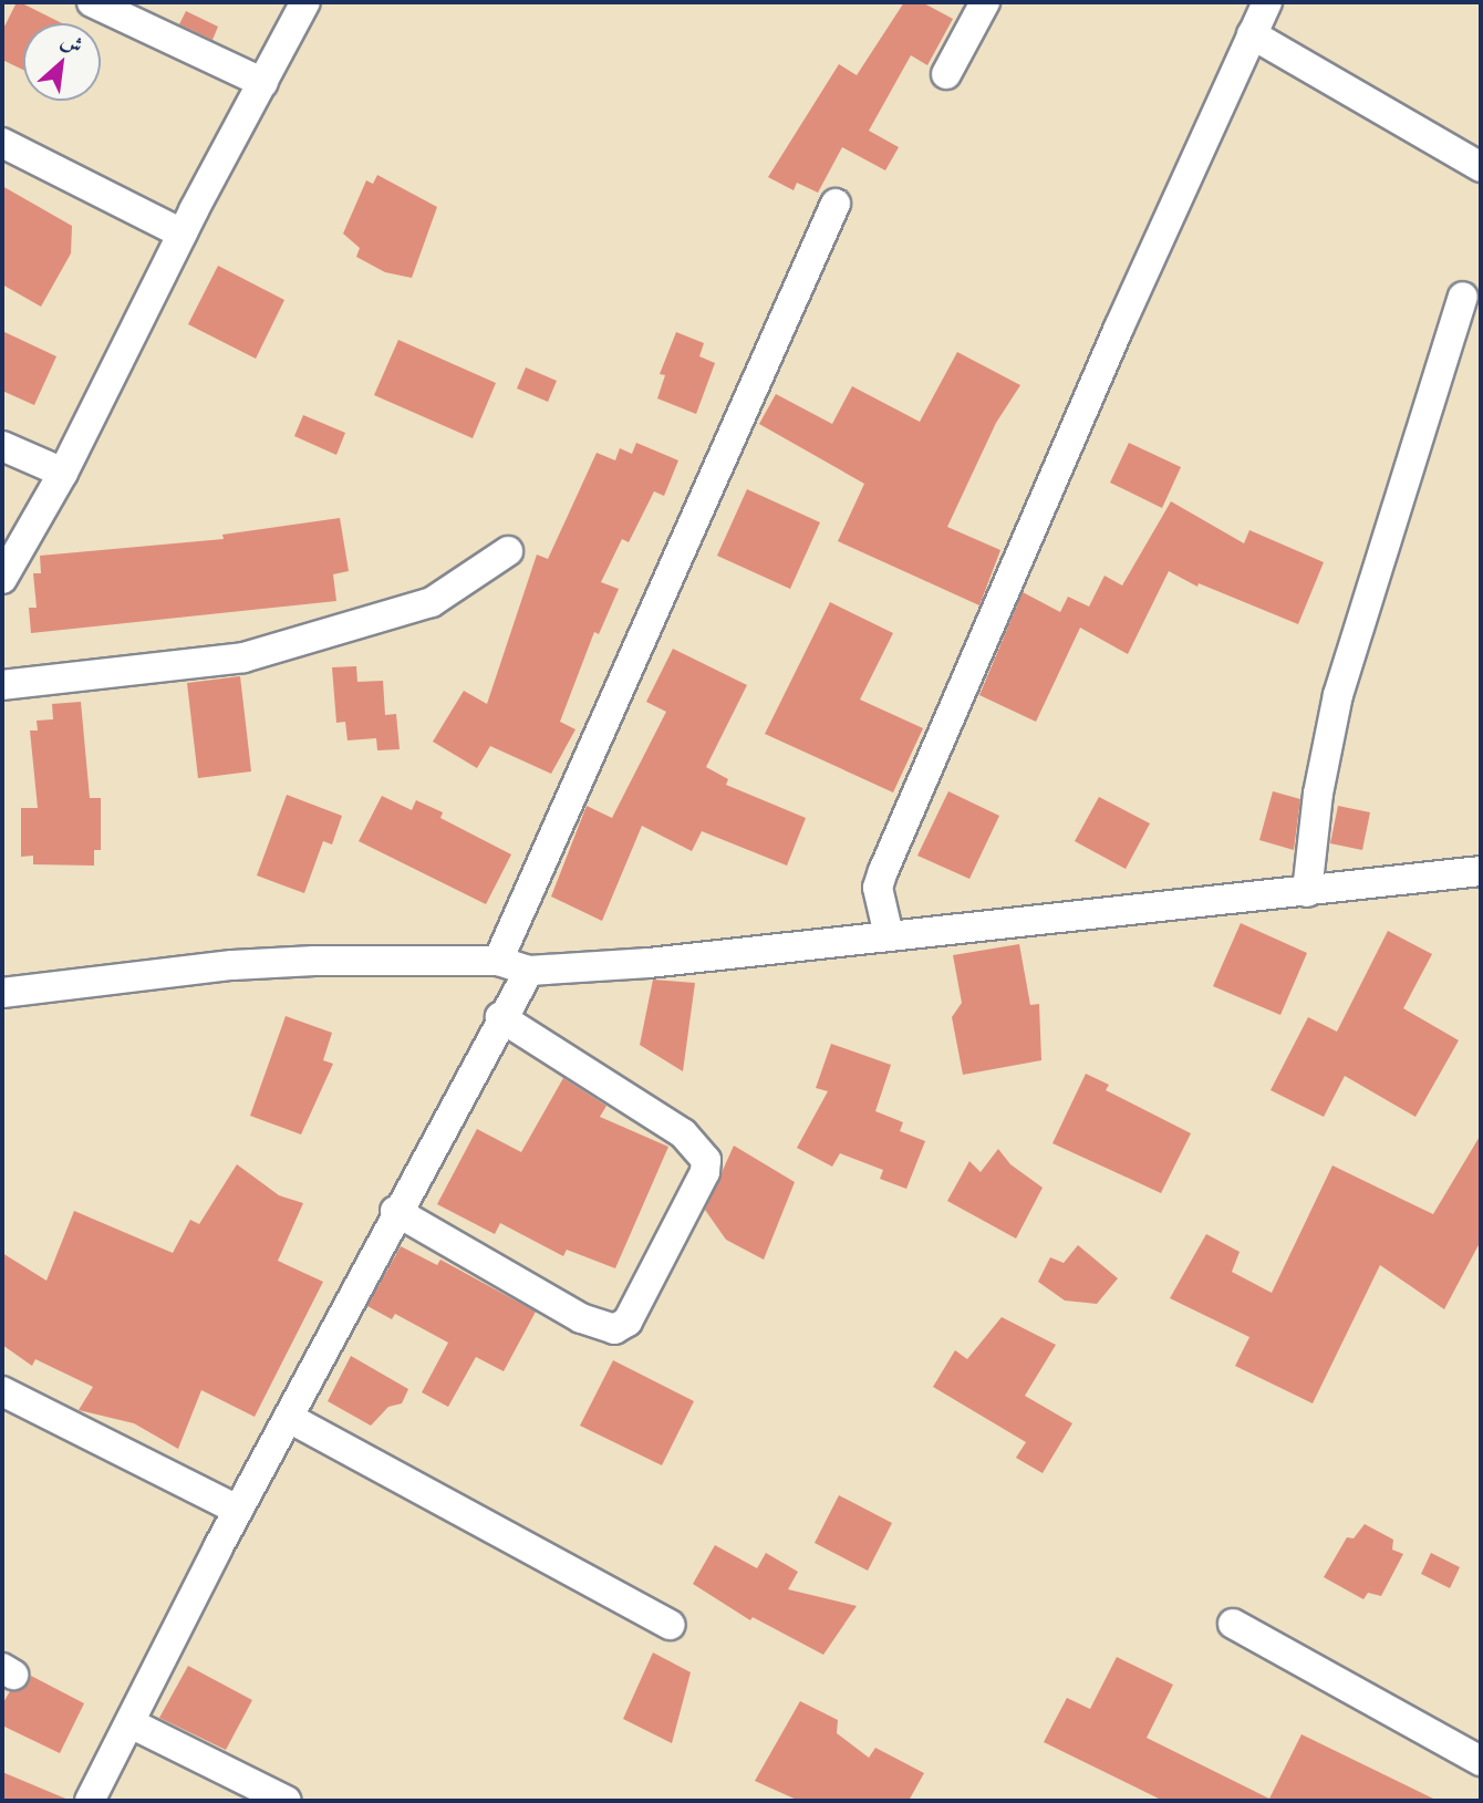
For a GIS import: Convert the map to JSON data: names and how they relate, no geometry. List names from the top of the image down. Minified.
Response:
{"north":"top right"}
